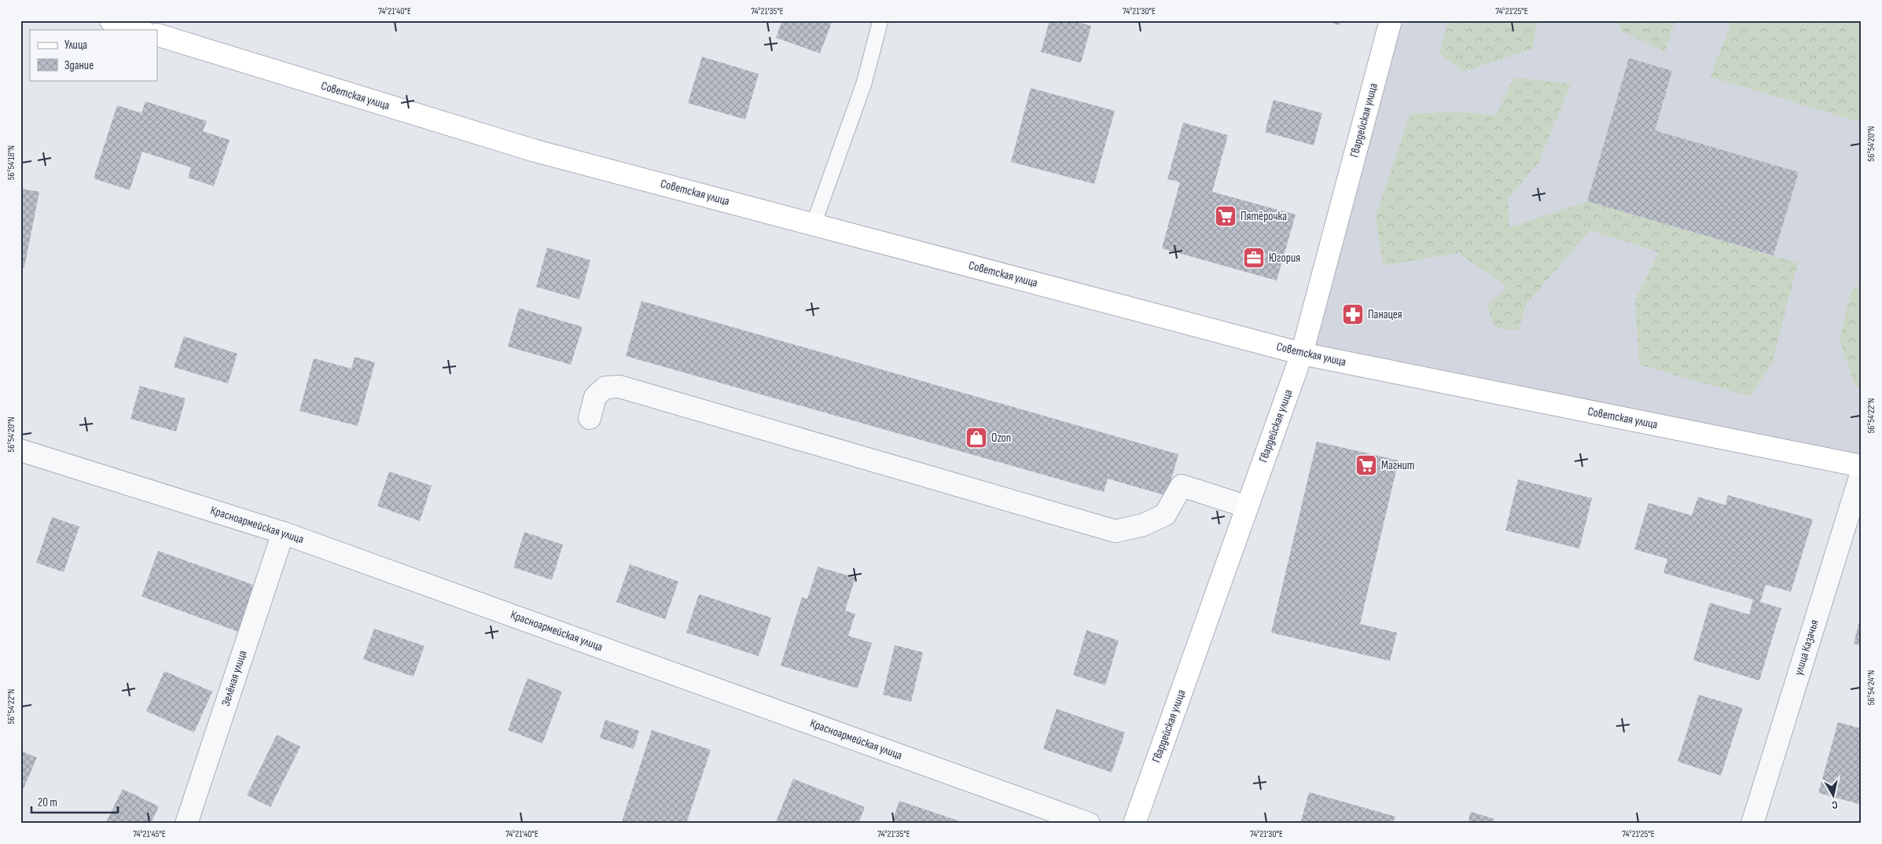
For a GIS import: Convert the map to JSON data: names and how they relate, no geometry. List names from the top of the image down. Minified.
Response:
{"streets":{"main road":["Советская улица","Гвардейская улица"],"street":["Красноармейская улица","улица Казачья","Зелёная улица"]},"crossings":[["Советская улица","Гвардейская улица"],["Красноармейская улица","Зелёная улица"]],"places":{"supermarket":["Пятёрочка","Магнит"],"office":["Югория"],"pharmacy":["Панацея"],"shop":["Ozon"]},"legend":["Улица","Здание"],"scale_bar":"20 m","north":"bottom","coordinates":["74°21'40\"E","74°21'35\"E","74°21'30\"E","74°21'25\"E","56°54'20\"N","56°54'18\"N","56°54'22\"N","56°54'24\"N","74°21'45\"E"]}
